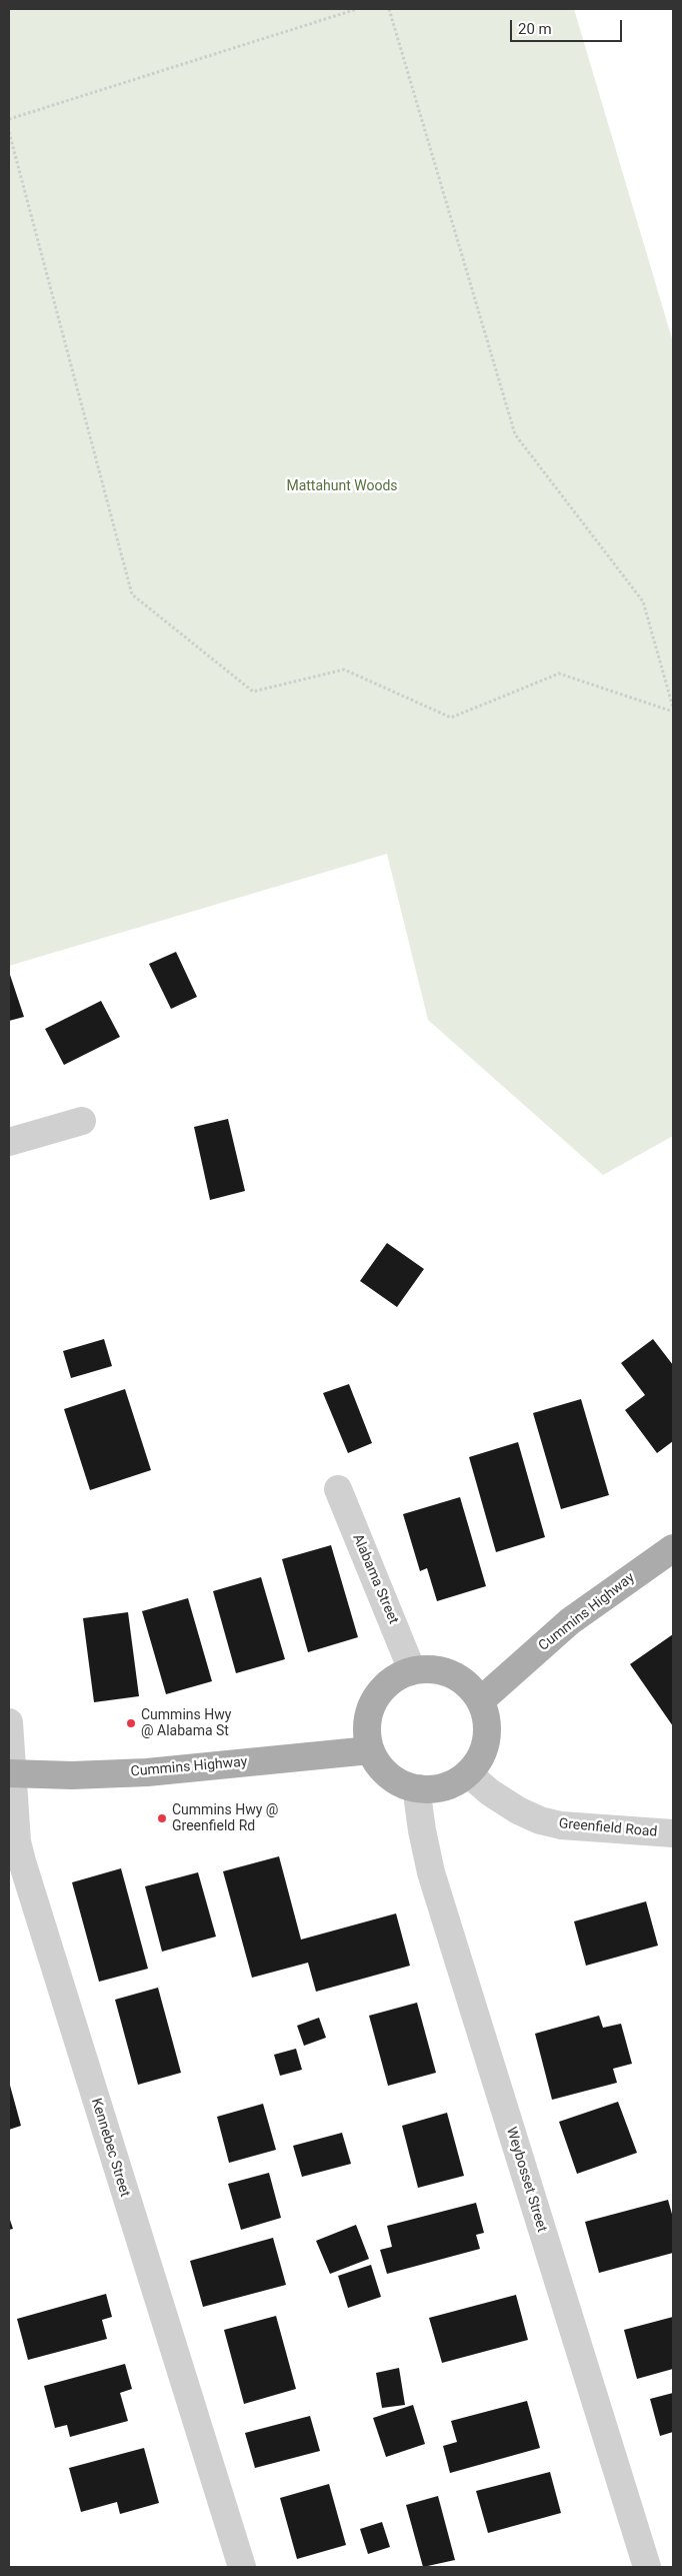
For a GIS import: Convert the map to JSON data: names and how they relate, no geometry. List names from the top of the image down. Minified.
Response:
{"streets":{"main road":["Cummins Highway"],"street":["Alabama Street","Greenfield Road","Kennebec Street","Weybosset Street"]},"crossings":[["Alabama Street","Cummins Highway"],["Alabama Street","Greenfield Road"],["Alabama Street","Weybosset Street"],["Cummins Highway","Greenfield Road"],["Cummins Highway","Kennebec Street"],["Cummins Highway","Weybosset Street"],["Greenfield Road","Weybosset Street"]],"parks":["Mattahunt Woods"],"places":["Cummins Hwy @ Alabama St","Cummins Hwy @ Greenfield Rd"],"scale_bar":"20 m"}
